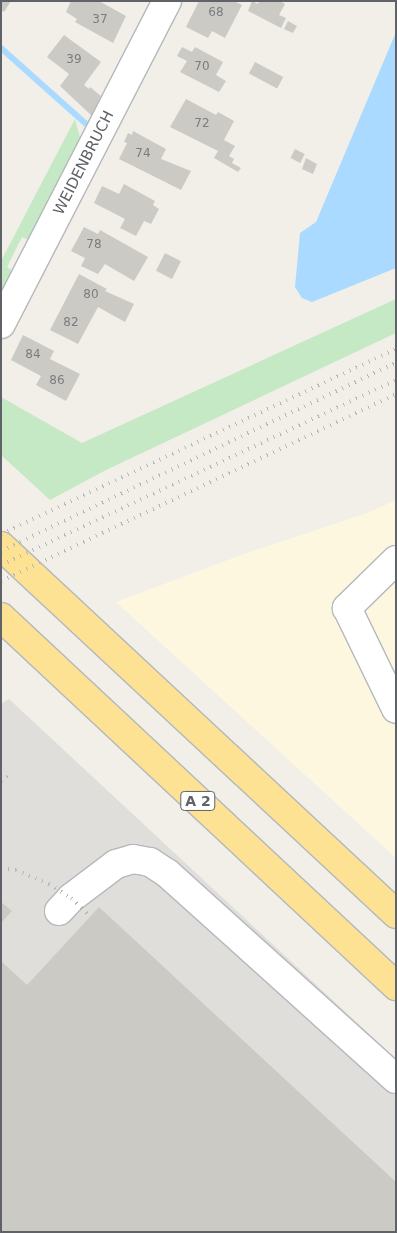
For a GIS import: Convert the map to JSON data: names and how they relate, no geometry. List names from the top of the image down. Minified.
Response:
{"streets":{"highway":["A 2"],"street":["WEIDENBRUCH"]},"house_numbers":["68","37","39","70","72","74","78","80","82","84","86"]}
